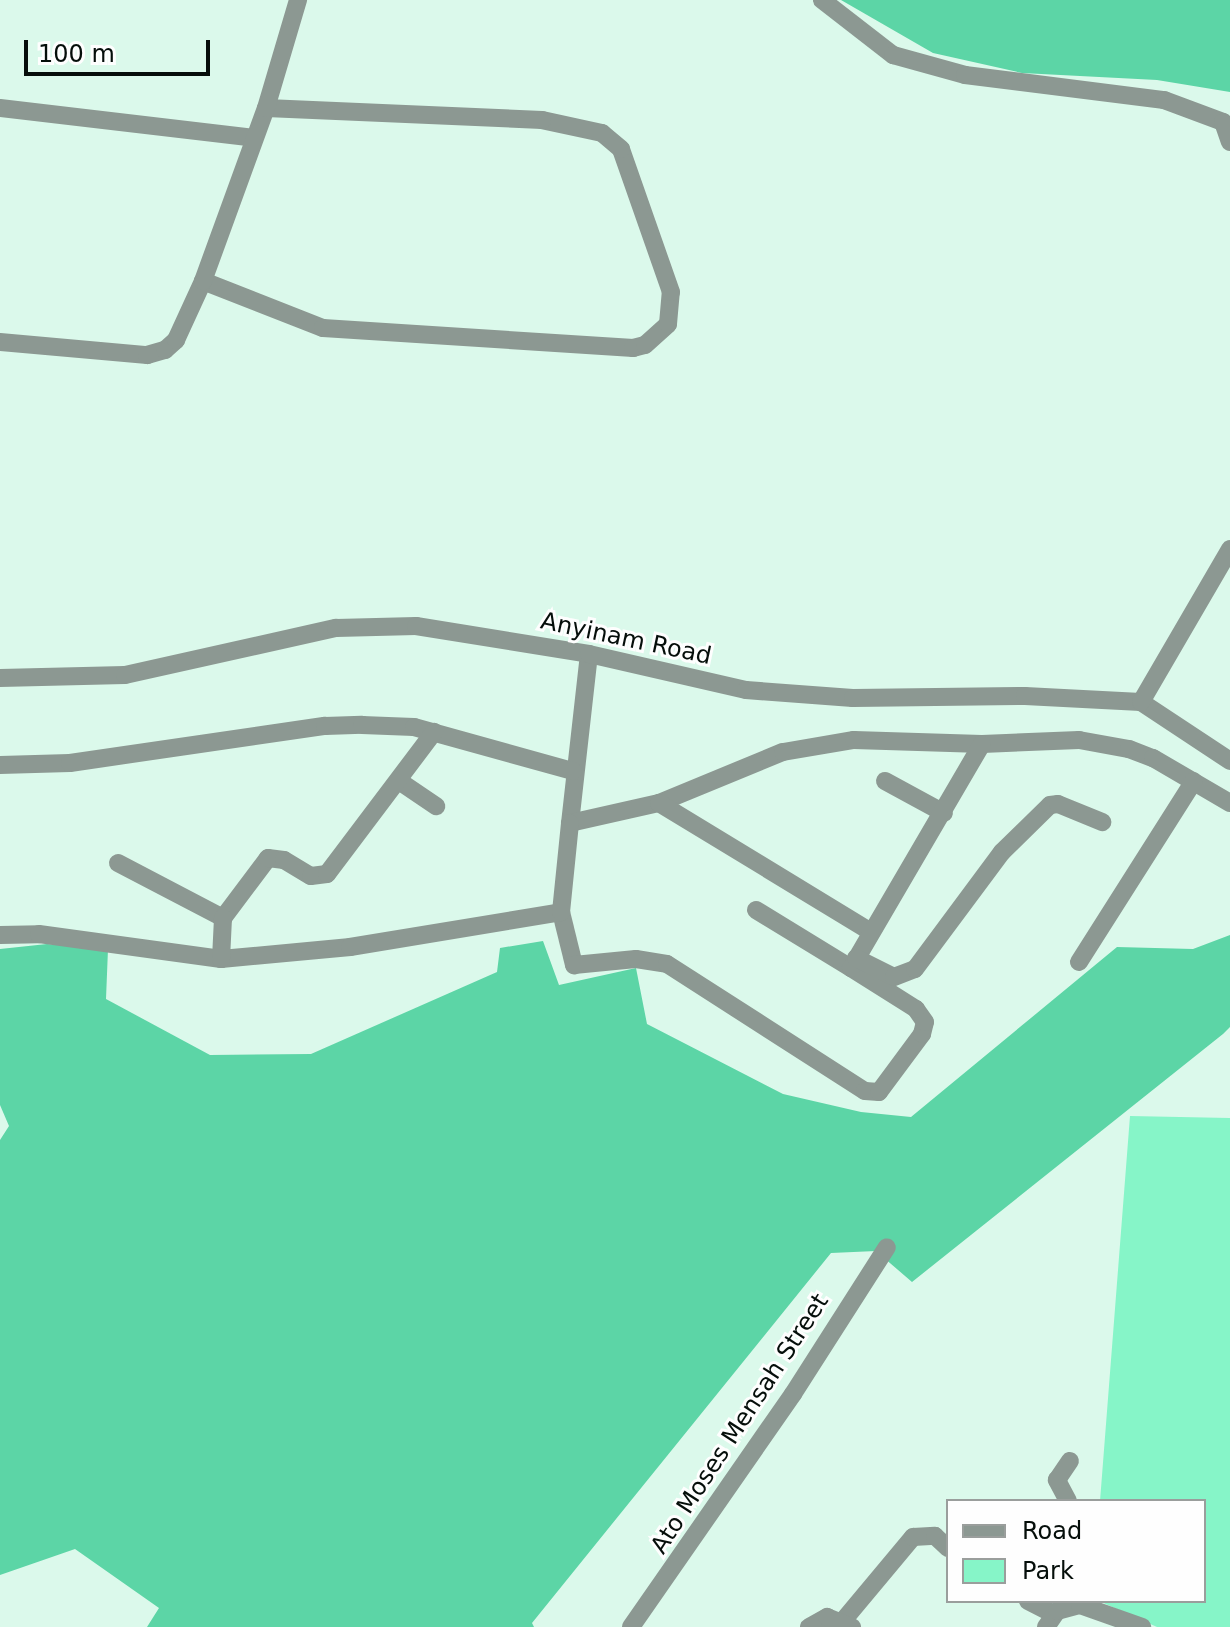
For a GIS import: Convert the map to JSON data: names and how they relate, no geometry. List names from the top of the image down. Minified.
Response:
{"streets":{"street":["Anyinam Road","Ato Moses Mensah Street"]},"legend":["Road","Park"],"scale_bar":"100 m"}
